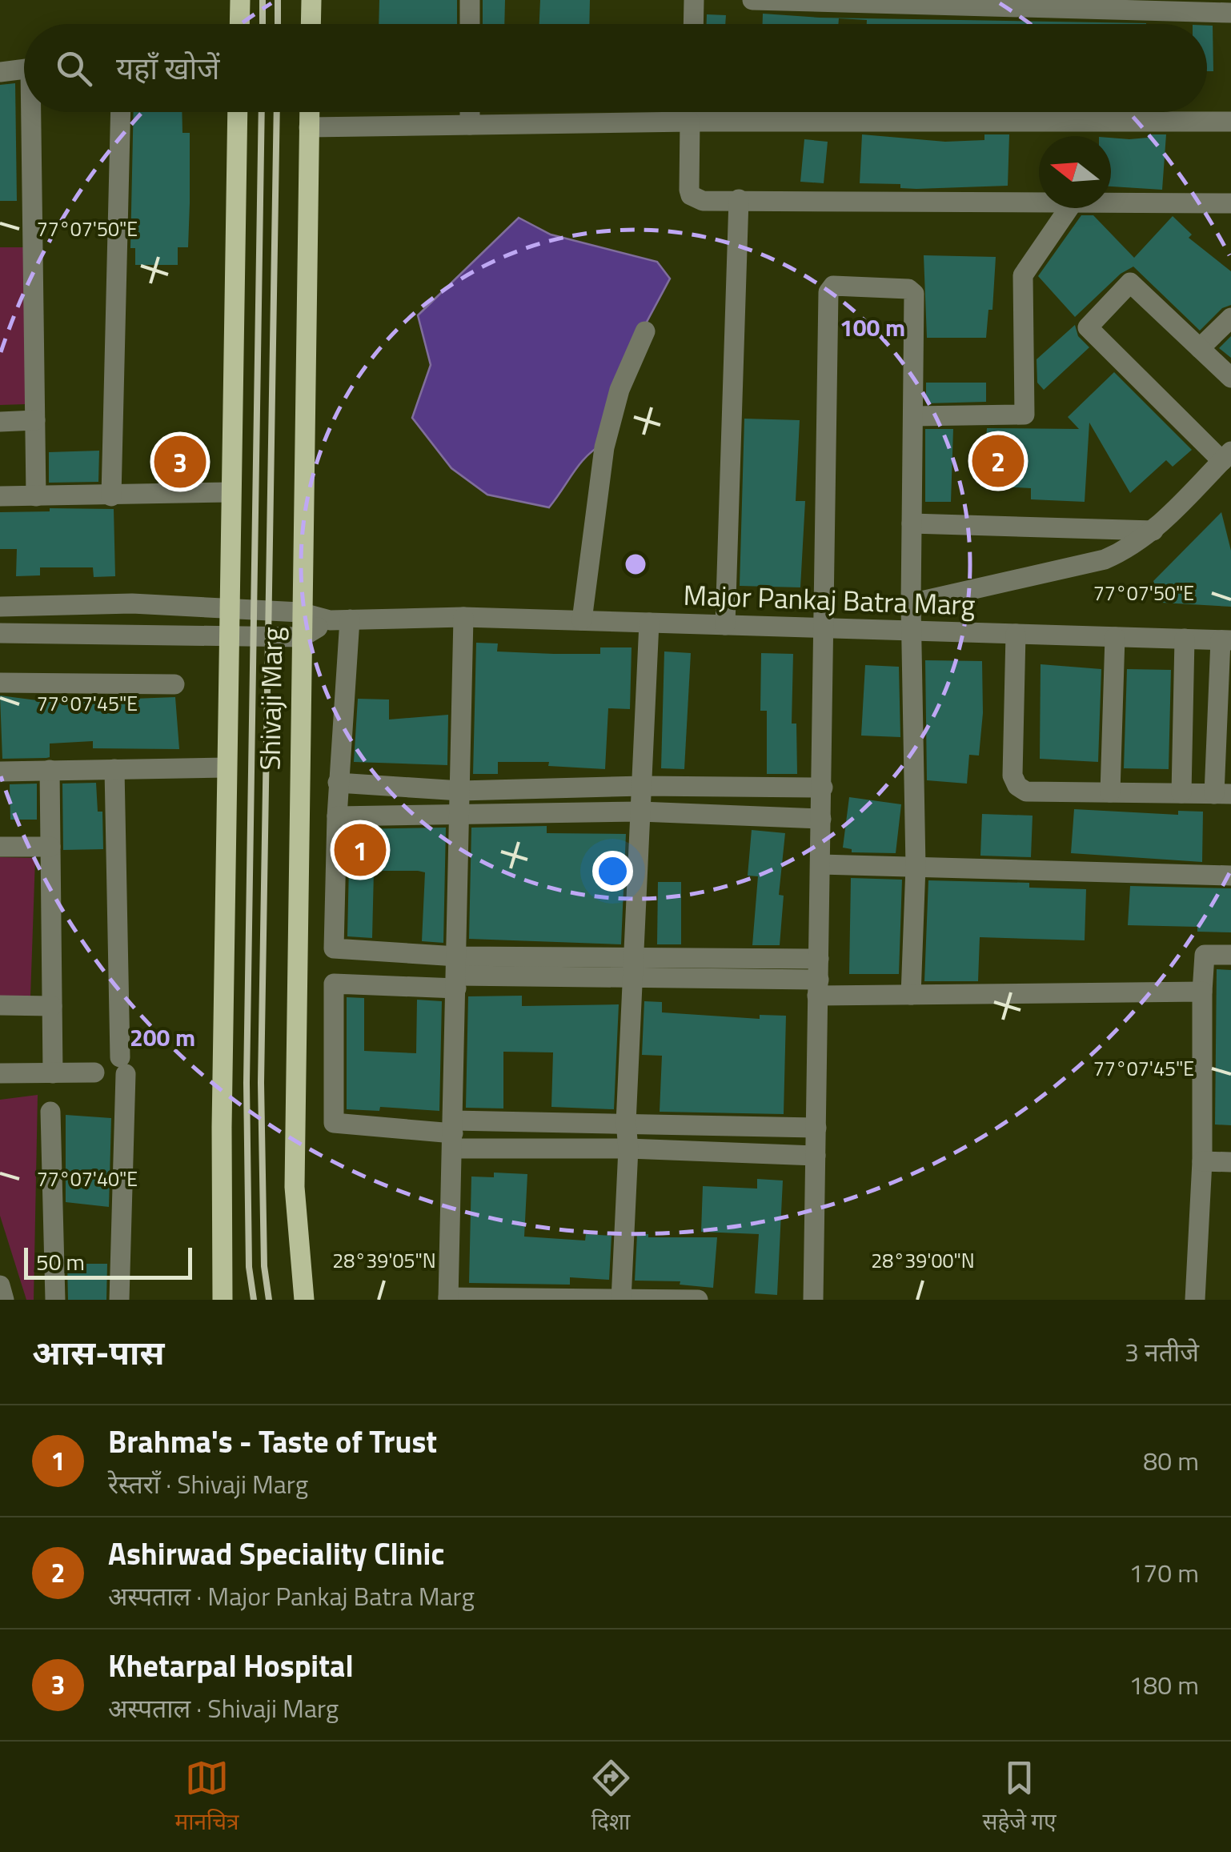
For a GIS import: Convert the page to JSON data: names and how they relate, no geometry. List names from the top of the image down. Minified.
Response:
{"streets":{"main road":["Shivaji Marg"],"street":["Major Pankaj Batra Marg"]},"scale_bar":"50 m","north":"left","page":{"search":"यहाँ खोजें","pins":["2","3","1"],"scale":"50 m","heading":["आस-पास","3 नतीजे"],"list":[{"mark":"1","name":"Brahma's - Taste of Trust","note":"रेस्तराँ · Shivaji Marg","value":"80 m"},{"mark":"2","name":"Ashirwad Speciality Clinic","note":"अस्पताल · Major Pankaj Batra Marg","value":"170 m"},{"mark":"3","name":"Khetarpal Hospital","note":"अस्पताल · Shivaji Marg","value":"180 m"}],"nav":["मानचित्र","दिशा","सहेजे गए"]},"coordinates":["77°07'50\"E","77°07'45\"E","77°07'40\"E","28°39'05\"N","28°39'00\"N"],"rings":["100 m","200 m"]}
